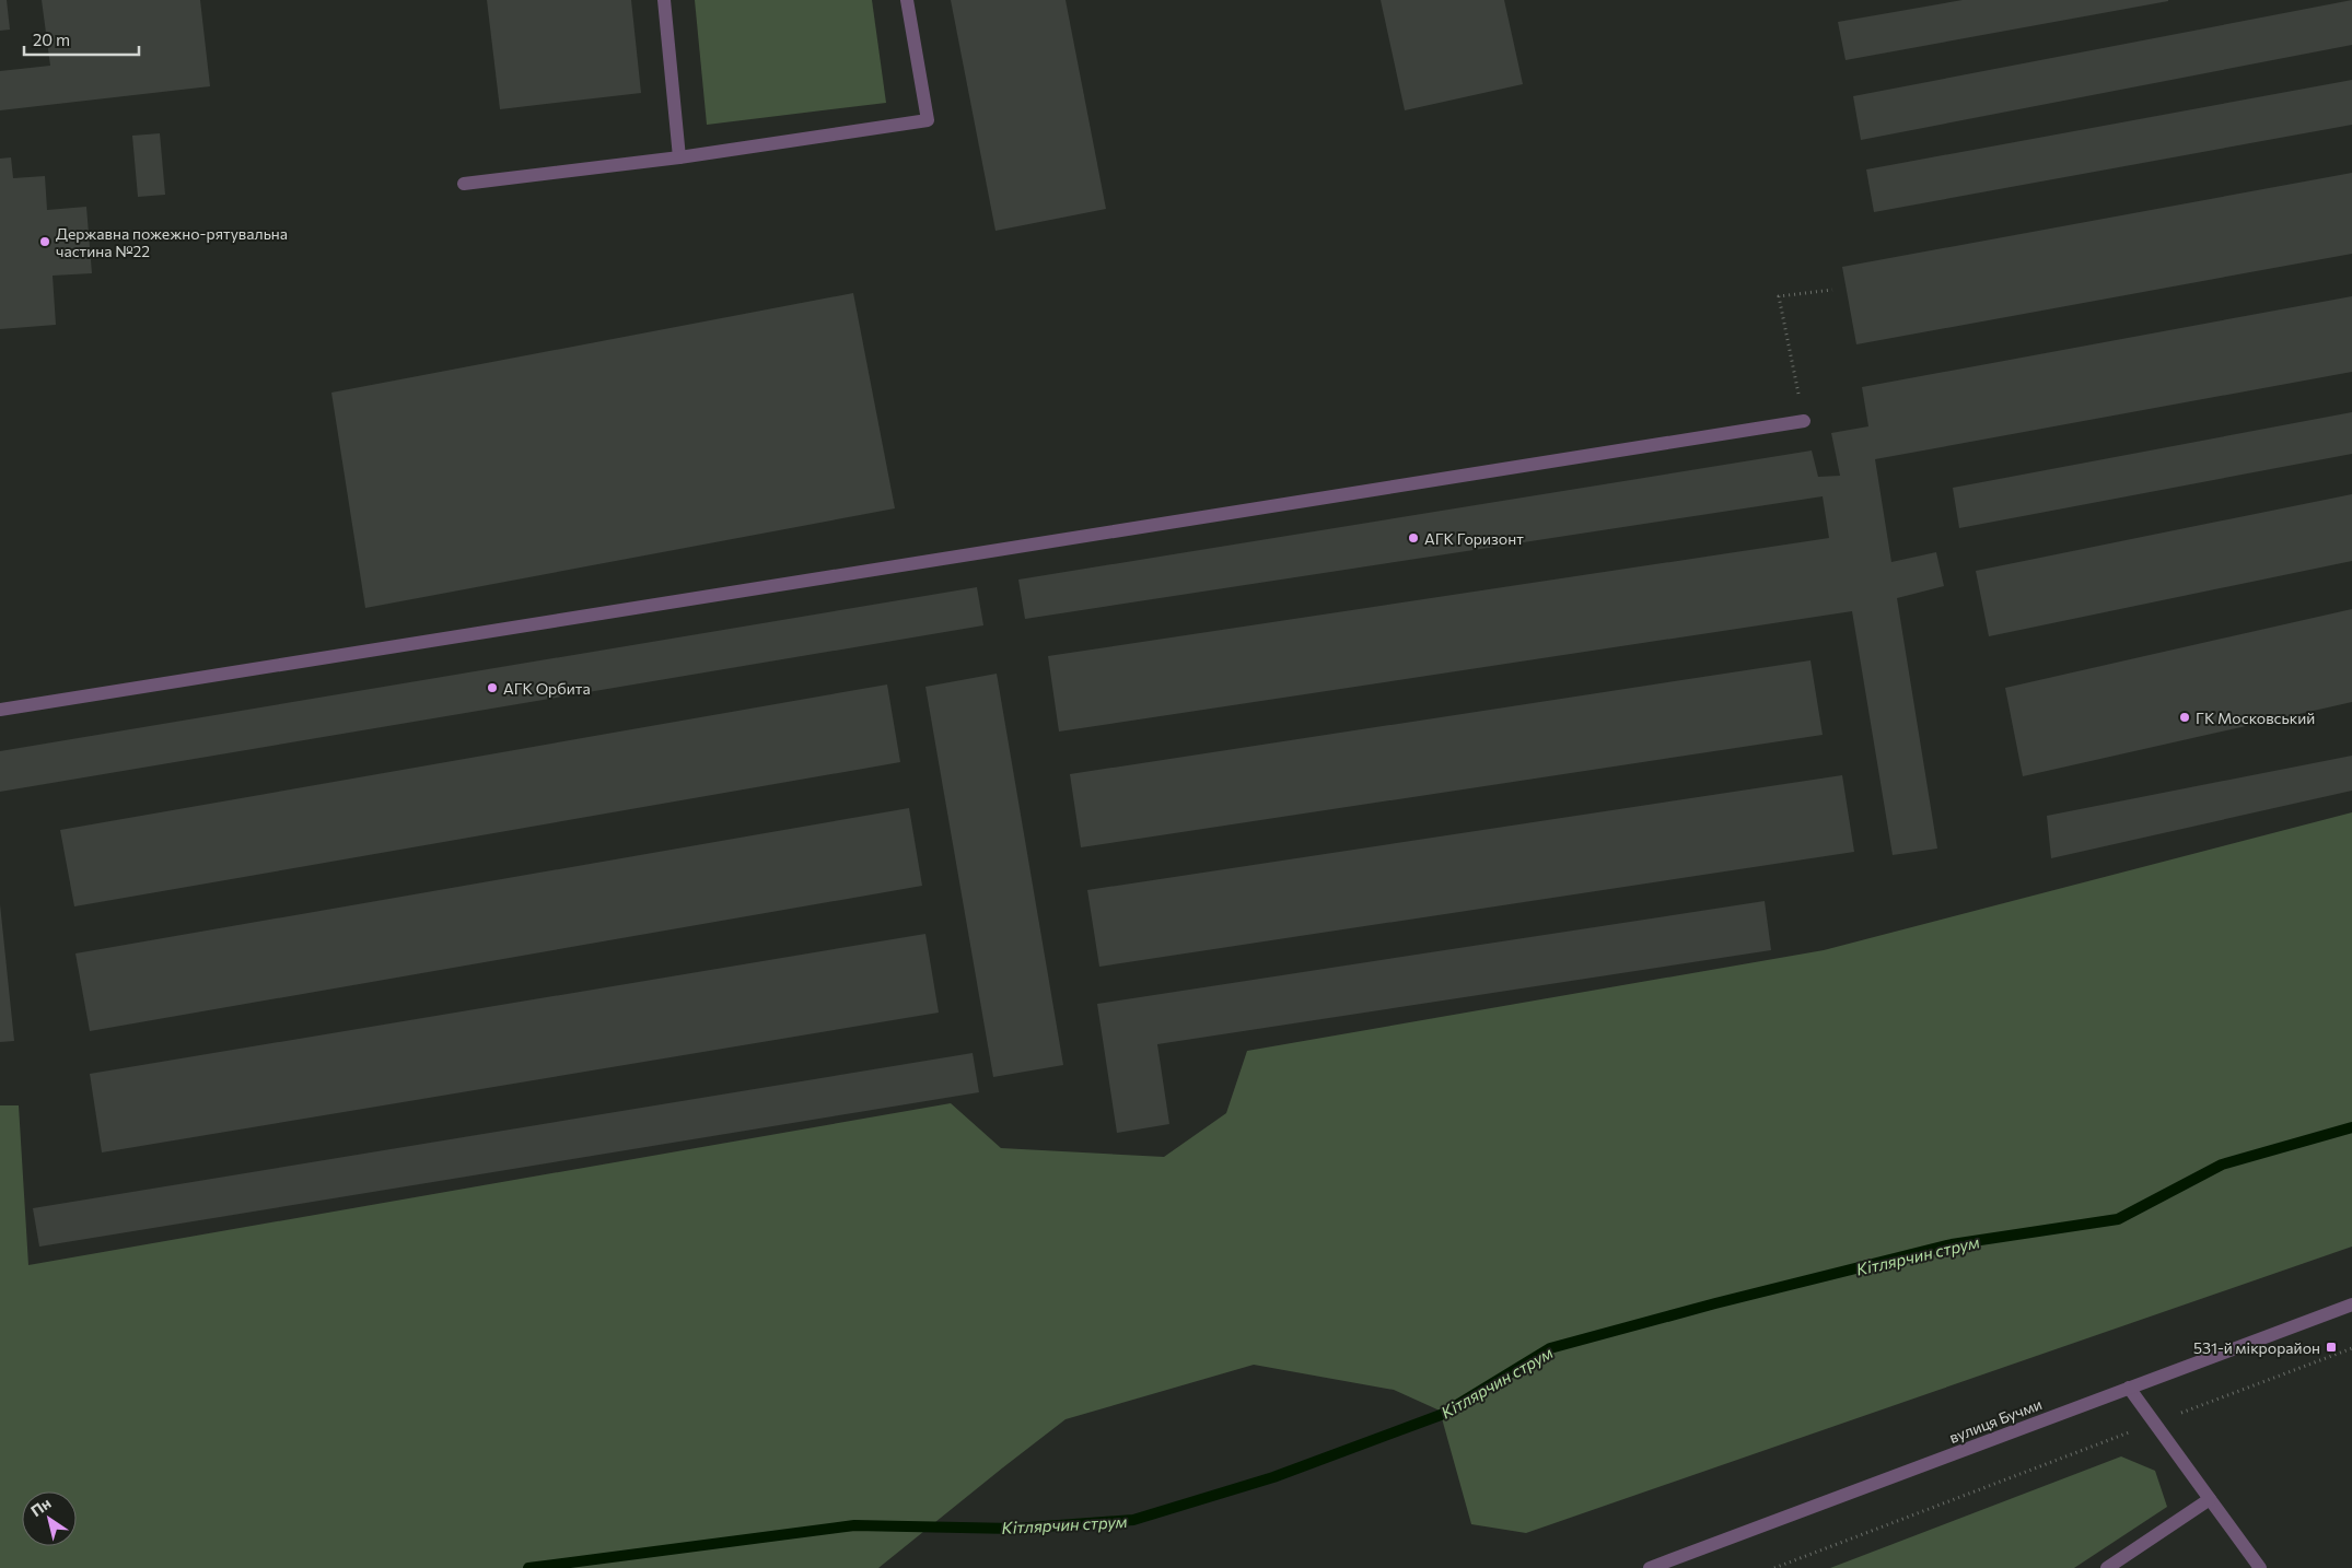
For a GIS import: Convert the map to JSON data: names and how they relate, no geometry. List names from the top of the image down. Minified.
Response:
{"streets":{"street":["вулиця Бучми"]},"water":["Кітлярчин струм"],"places":{"other":["Державна пожежно-рятувальна частина №22","АГК Горизонт","АГК Орбита","ГК Московський"],"transit":["531-й мікрорайон"]},"scale_bar":"20 m","north":"top left"}
